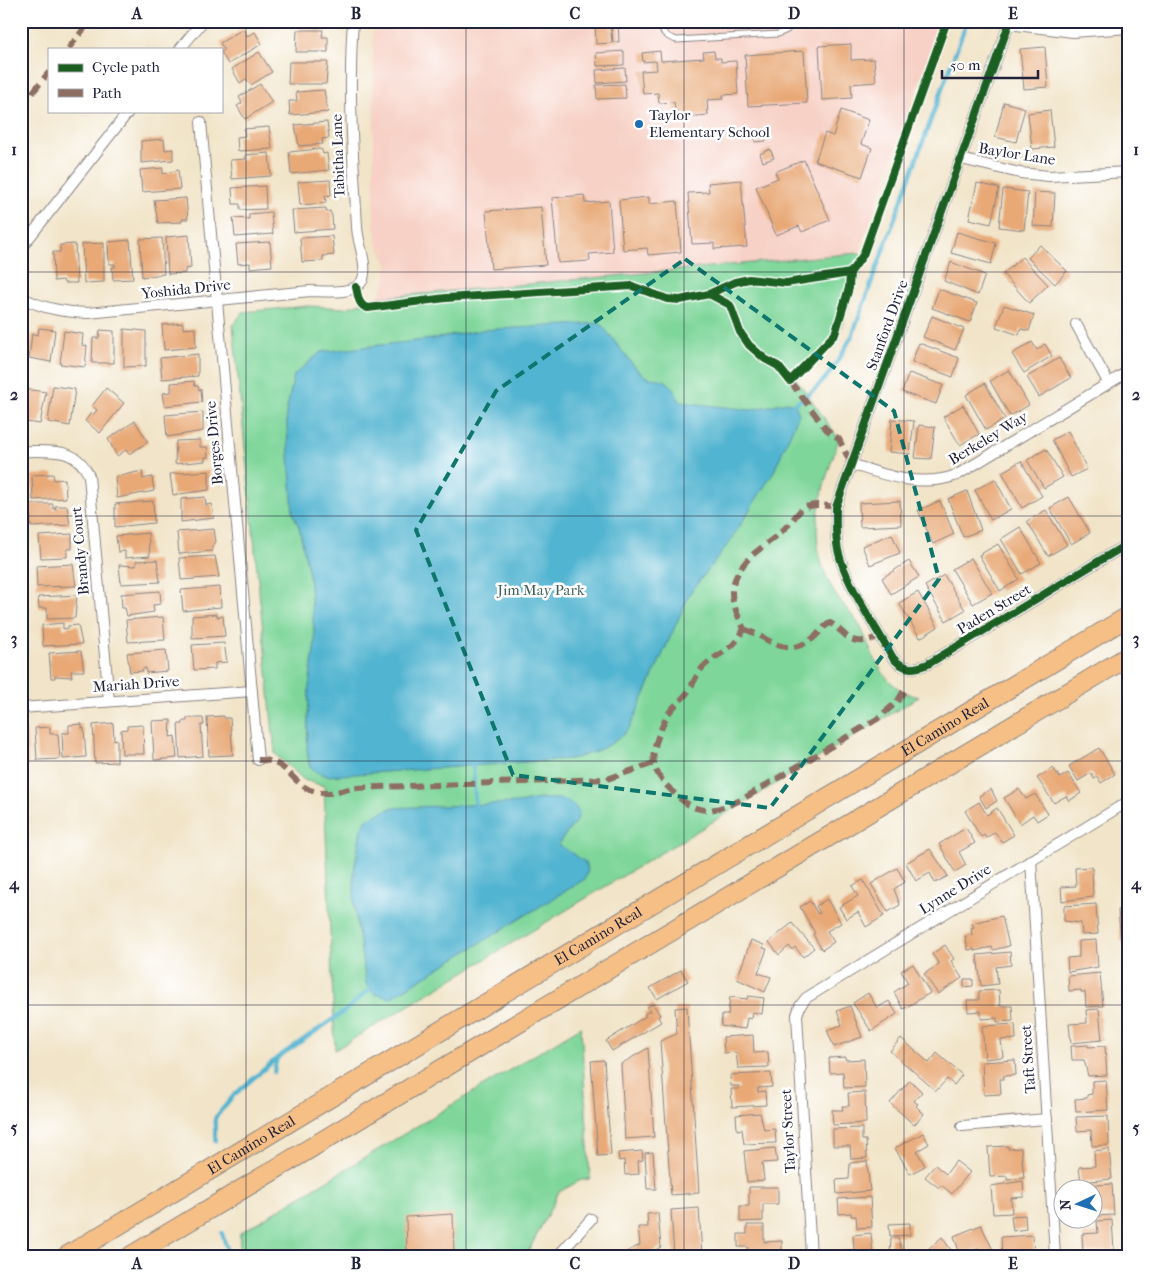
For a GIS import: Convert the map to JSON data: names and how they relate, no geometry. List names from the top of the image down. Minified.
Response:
{"streets":{"highway":["El Camino Real"],"street":["Baylor Lane","Tabitha Lane","Yoshida Drive","Stanford Drive","Berkeley Way","Borges Drive","Brandy Court","Paden Street","Mariah Drive","Lynne Drive","Taft Street","Taylor Street"]},"crossings":[["Baylor Lane","Stanford Drive"],["Tabitha Lane","Yoshida Drive"],["Yoshida Drive","Borges Drive"],["Stanford Drive","Berkeley Way"],["Stanford Drive","Paden Street"],["Borges Drive","Mariah Drive"],["Brandy Court","Mariah Drive"],["Lynne Drive","Taft Street"],["Lynne Drive","Taylor Street"]],"parks":["Jim May Park"],"places":["Taylor Elementary School"],"legend":["Cycle path","Path"],"scale_bar":"50 m","north":"left","grid":{"columns":["A","B","C","D","E"],"rows":["1","2","3","4","5"]}}
